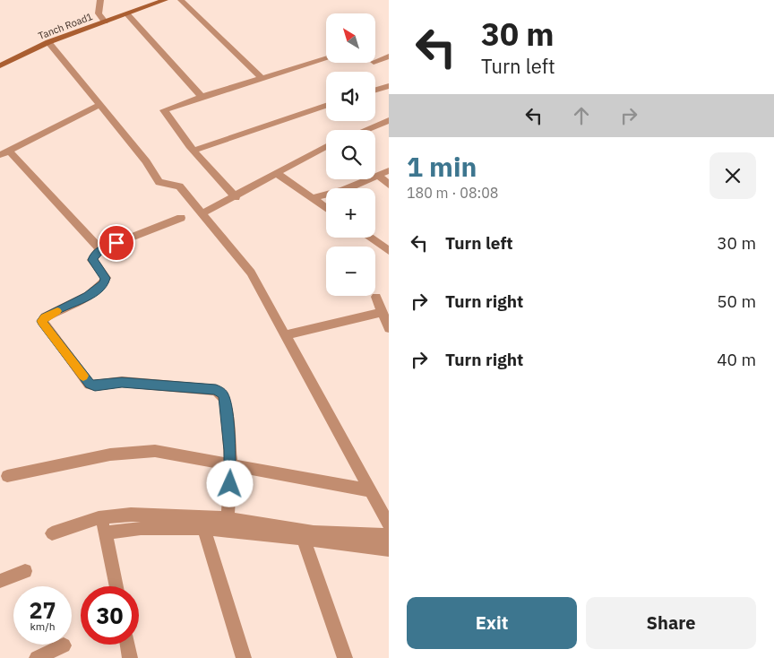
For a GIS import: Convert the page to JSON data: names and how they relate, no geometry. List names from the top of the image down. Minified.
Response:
{"streets":{"street":["Tanch Road1"]},"north":"top left","page":{"turn":["30 m","Turn left"],"map_buttons":["+","−"],"heading":["1 min","180 m · 08:08"],"list":[{"name":"Turn left","value":"30 m"},{"name":"Turn right","value":"50 m"},{"name":"Turn right","value":"40 m"}],"speed":"27 km/h","limit":"30","buttons":["Exit","Share"]}}
